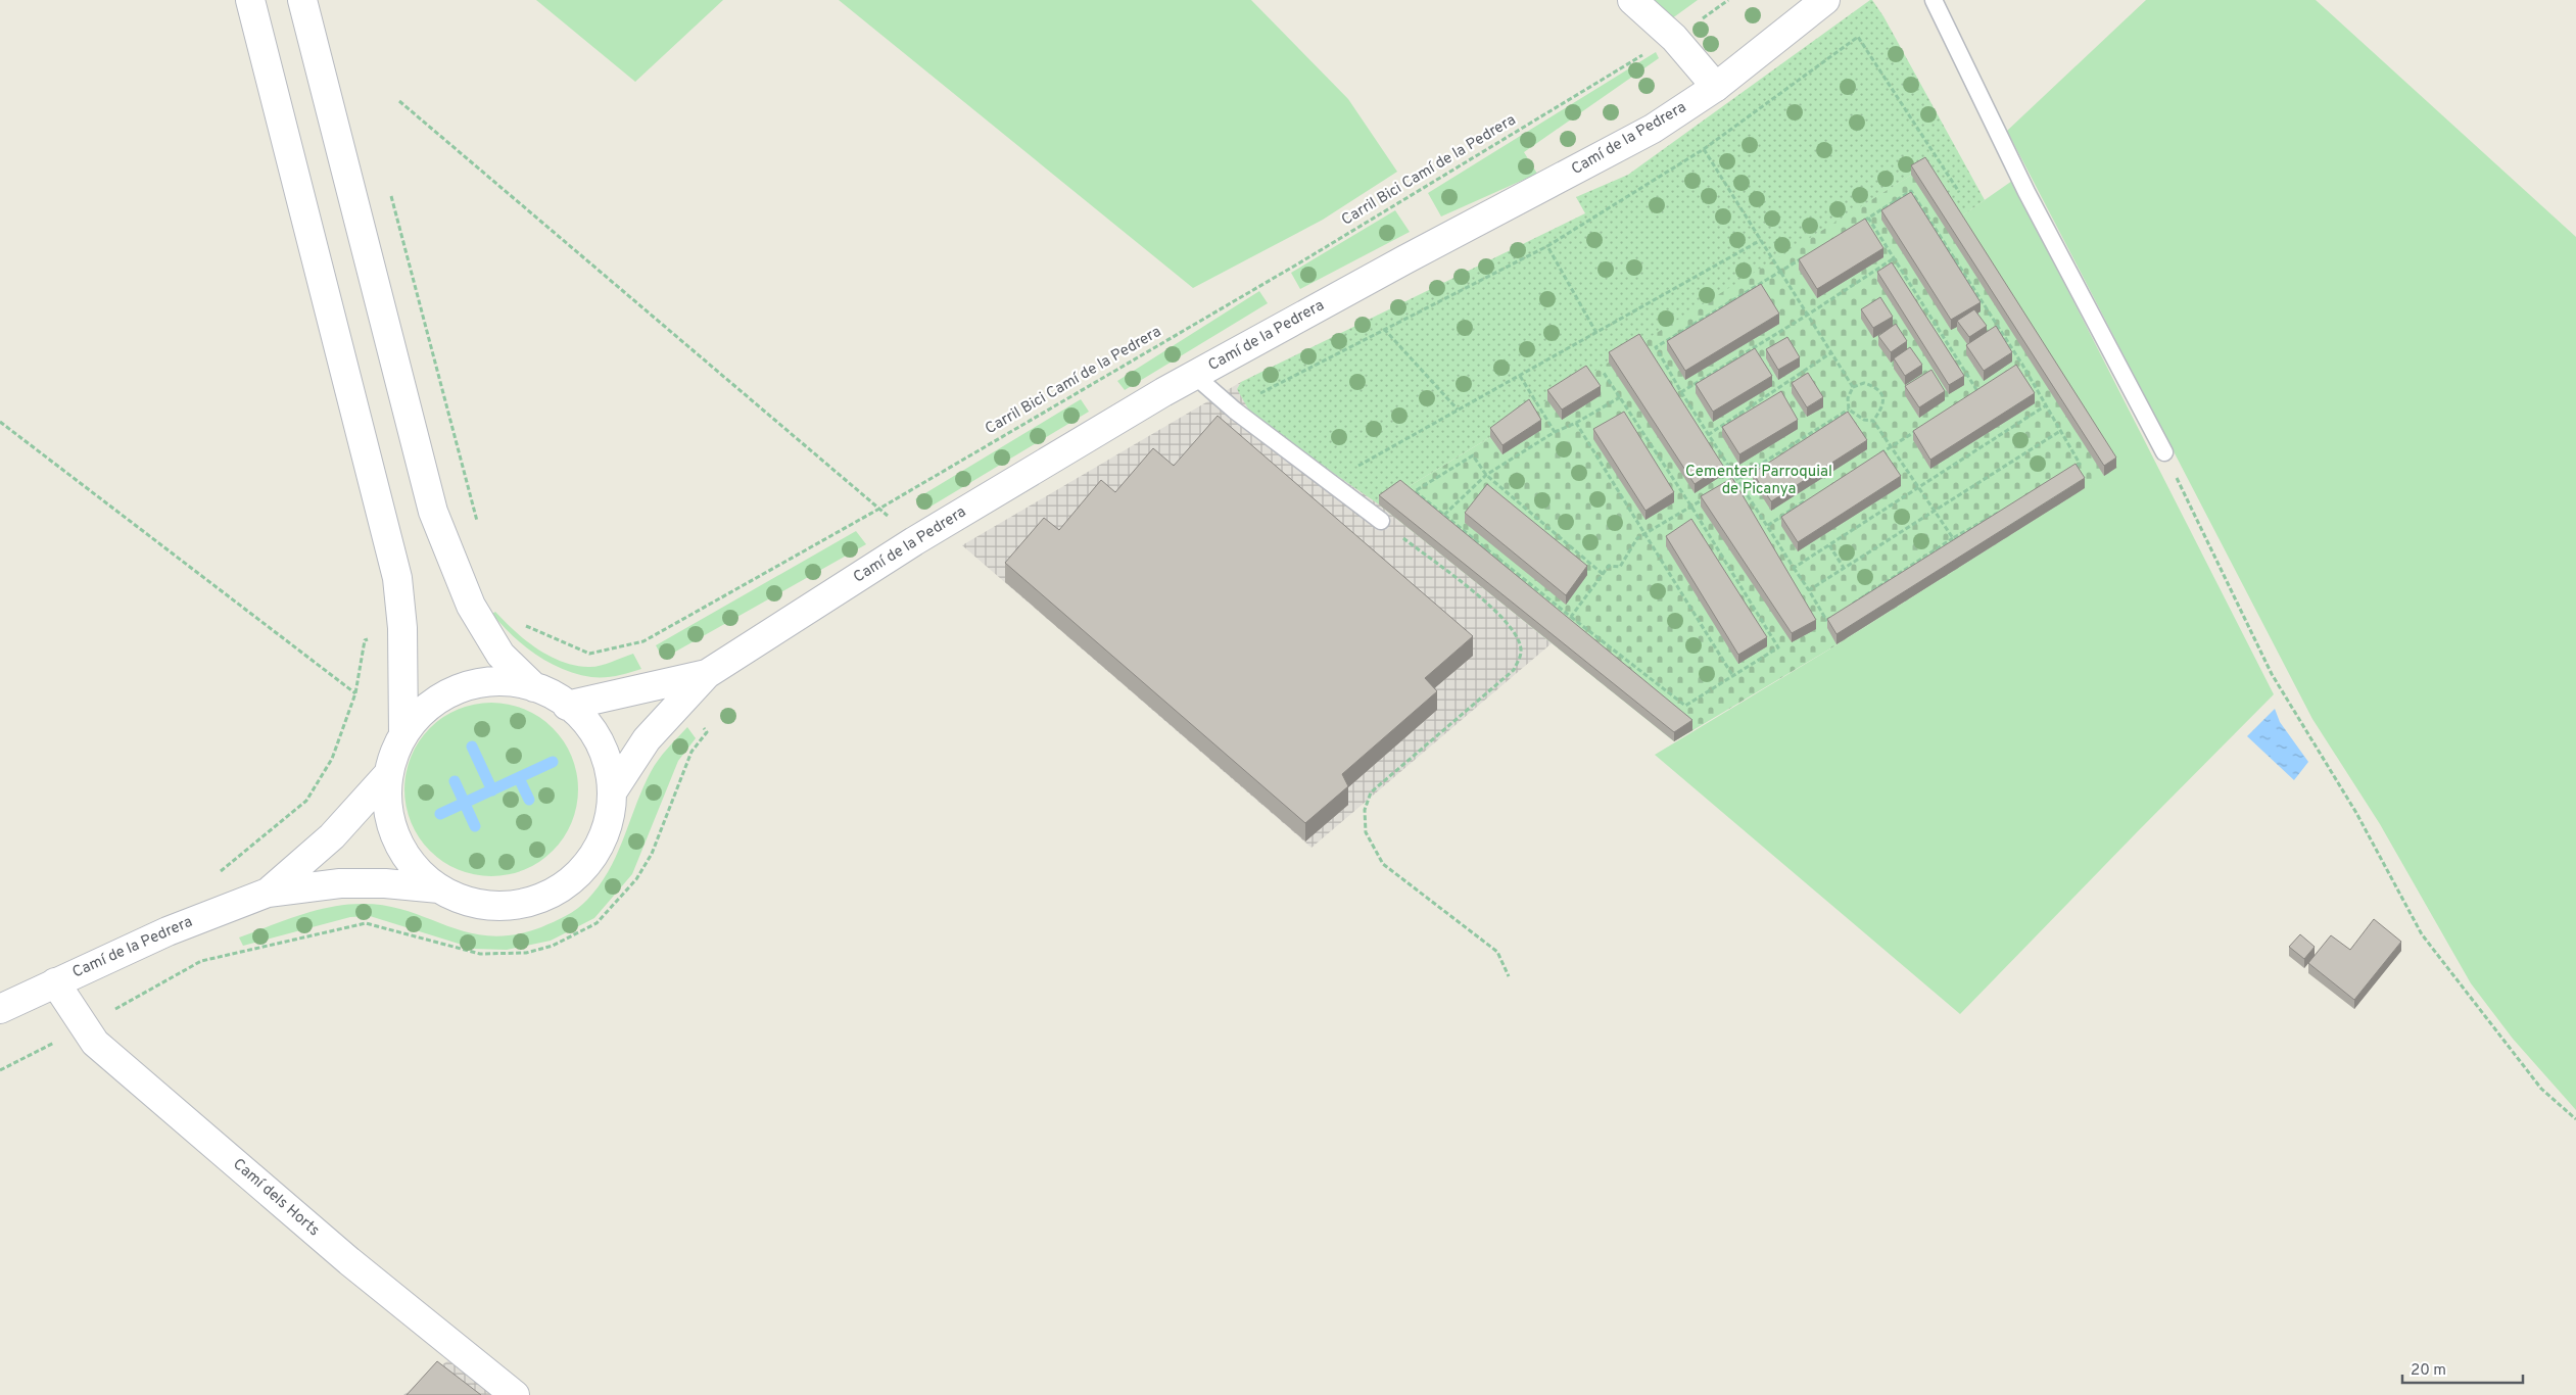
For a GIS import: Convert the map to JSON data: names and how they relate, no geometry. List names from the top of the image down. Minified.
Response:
{"streets":{"street":["Camí de la Pedrera","Camí dels Horts"],"path":["Carril Bici Camí de la Pedrera"]},"crossings":[["Camí de la Pedrera","Camí dels Horts"]],"parks":["Cementeri Parroquial de Picanya"],"scale_bar":"20 m"}
